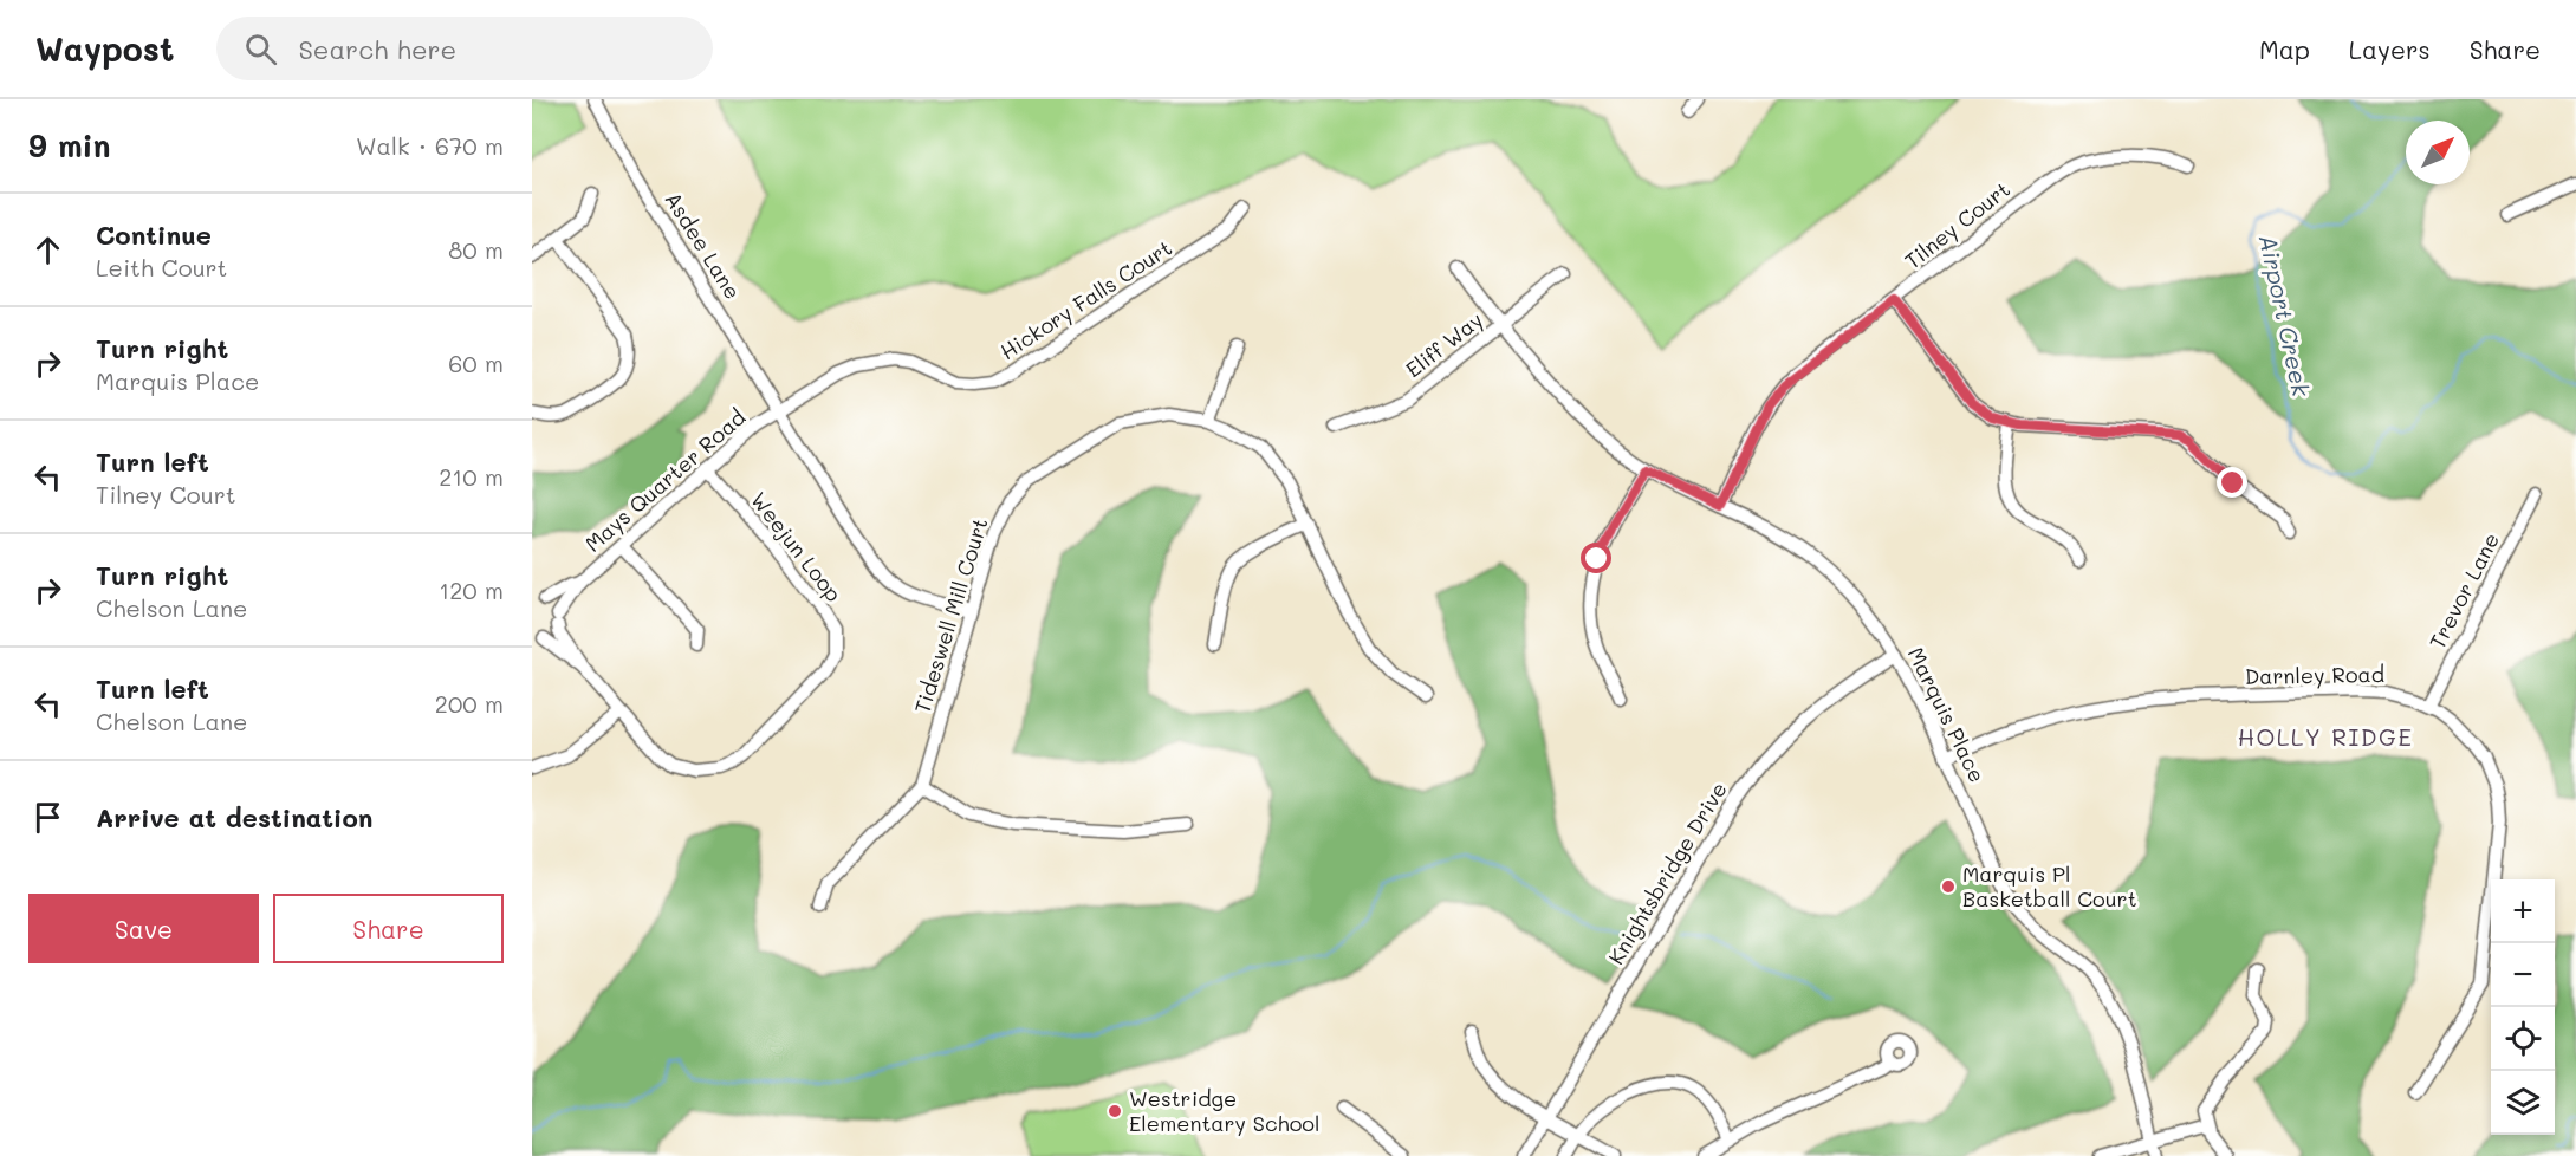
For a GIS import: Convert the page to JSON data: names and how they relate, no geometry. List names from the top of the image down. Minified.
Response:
{"streets":{"street":["Tilney Court","Asdee Lane","Hickory Falls Court","Eliff Way","Mays Quarter Road","Weejun Loop","Trevor Lane","Tideswell Mill Court","Darnley Road","Marquis Place","Knightsbridge Drive"]},"crossings":[["Tilney Court","Marquis Place"],["Asdee Lane","Hickory Falls Court"],["Asdee Lane","Mays Quarter Road"],["Asdee Lane","Tideswell Mill Court"],["Hickory Falls Court","Mays Quarter Road"],["Eliff Way","Marquis Place"],["Mays Quarter Road","Weejun Loop"],["Trevor Lane","Darnley Road"],["Darnley Road","Marquis Place"],["Marquis Place","Knightsbridge Drive"]],"districts":["HOLLY RIDGE"],"water":["Airport Creek"],"places":["Marquis Pl Basketball Court","Westridge Elementary School"],"north":"top right","page":{"header":"Waypost","search":"Search here","nav":["Map","Layers","Share"],"heading":["9 min","Walk · 670 m"],"list":[["Continue","Leith Court","80 m"],["Turn right","Marquis Place","60 m"],["Turn left","Tilney Court","210 m"],["Turn right","Chelson Lane","120 m"],["Turn left","Chelson Lane","200 m"],"Arrive at destination"],"buttons":["Save","Share"],"map_buttons":["+","−"]}}
